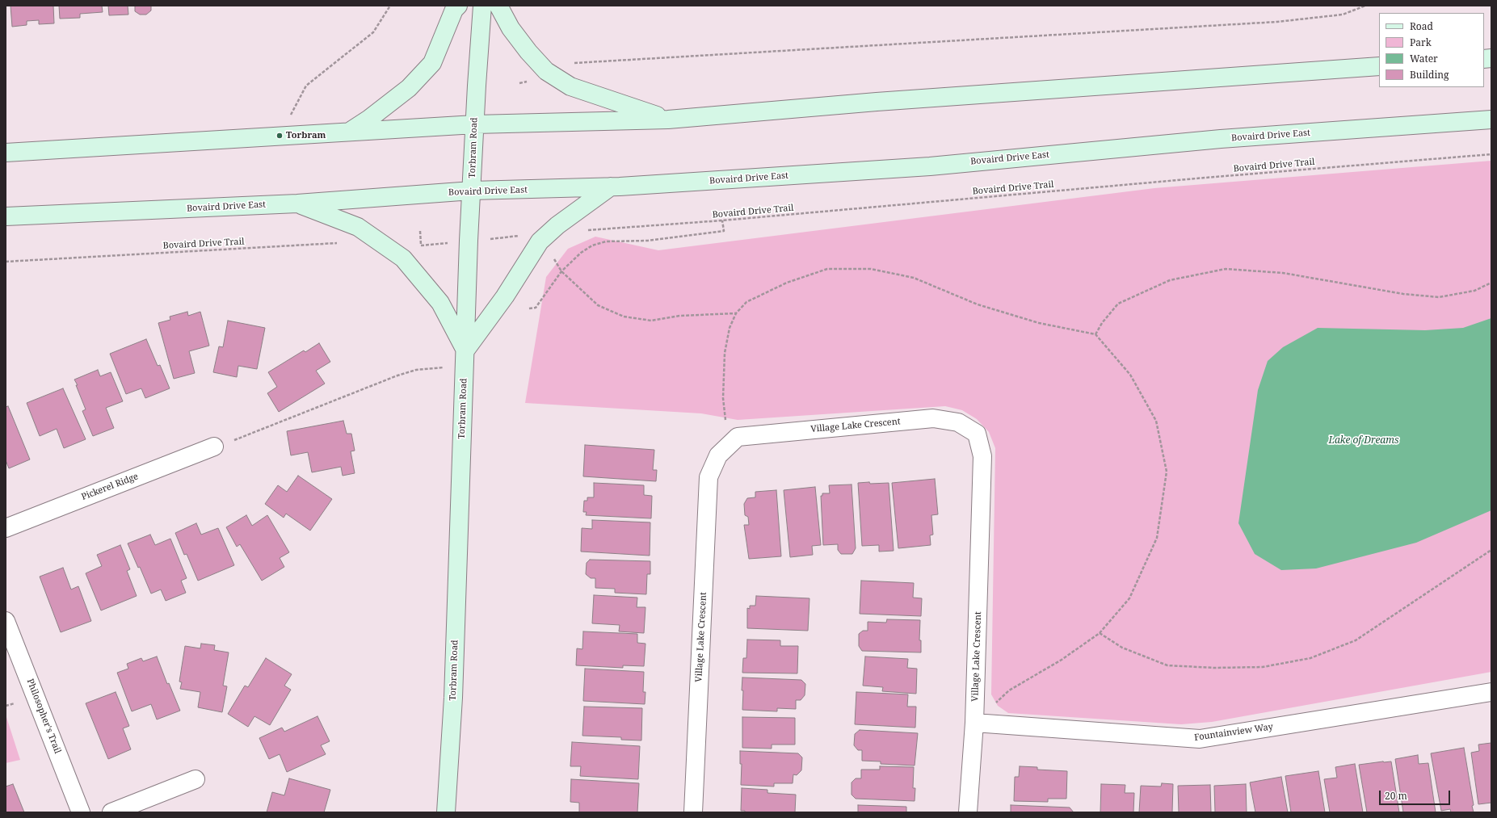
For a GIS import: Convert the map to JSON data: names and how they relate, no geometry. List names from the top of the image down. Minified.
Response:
{"streets":{"main road":["Bovaird Drive East","Torbram Road"],"street":["Village Lake Crescent","Pickerel Ridge","Philosopher's Trail","Fountainview Way"],"path":["Bovaird Drive Trail"]},"crossings":[["Bovaird Drive East","Torbram Road"],["Village Lake Crescent","Fountainview Way"]],"water":["Lake of Dreams"],"places":["Torbram"],"legend":["Road","Park","Water","Building"],"scale_bar":"20 m"}
